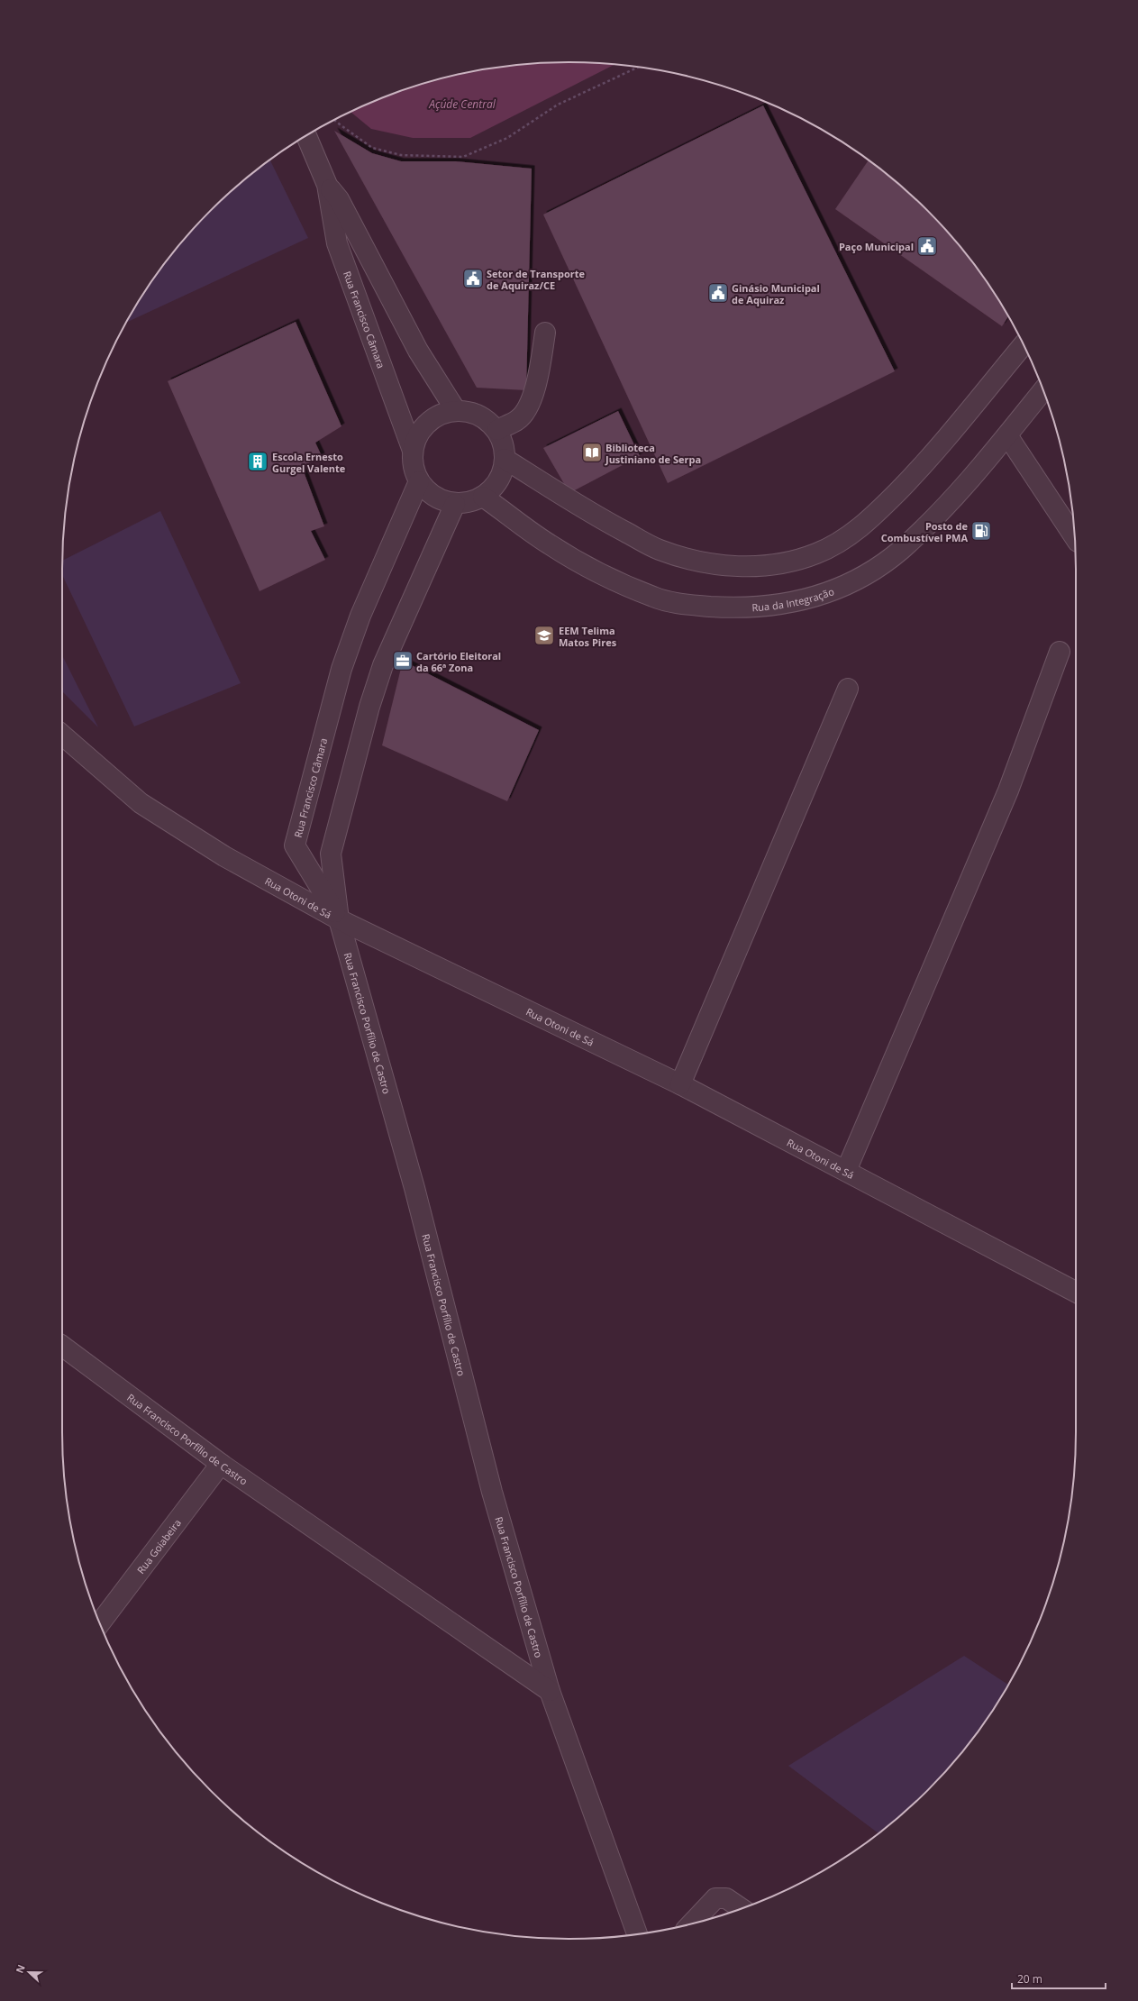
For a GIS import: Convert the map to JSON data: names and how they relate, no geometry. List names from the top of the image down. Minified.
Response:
{"streets":{"street":["Rua Francisco Câmara","Rua da Integração","Rua Otoni de Sá","Rua Francisco Porfílio de Castro","Rua Goiabeira"]},"crossings":[["Rua Francisco Câmara","Rua da Integração"],["Rua Francisco Câmara","Rua Otoni de Sá"],["Rua Francisco Câmara","Rua Francisco Porfílio de Castro"],["Rua Otoni de Sá","Rua Francisco Porfílio de Castro"],["Rua Francisco Porfílio de Castro","Rua Goiabeira"]],"water":["Açúde Central"],"places":{"public building":["Paço Municipal","Setor de Transporte de Aquiraz/CE","Ginásio Municipal de Aquiraz"],"library":["Biblioteca Justiniano de Serpa"],"building":["Escola Ernesto Gurgel Valente"],"fuel station":["Posto de Combustível PMA"],"school or university":["EEM Telima Matos Pires"],"office":["Cartório Eleitoral da 66ª Zona"]},"scale_bar":"20 m","north":"left"}
